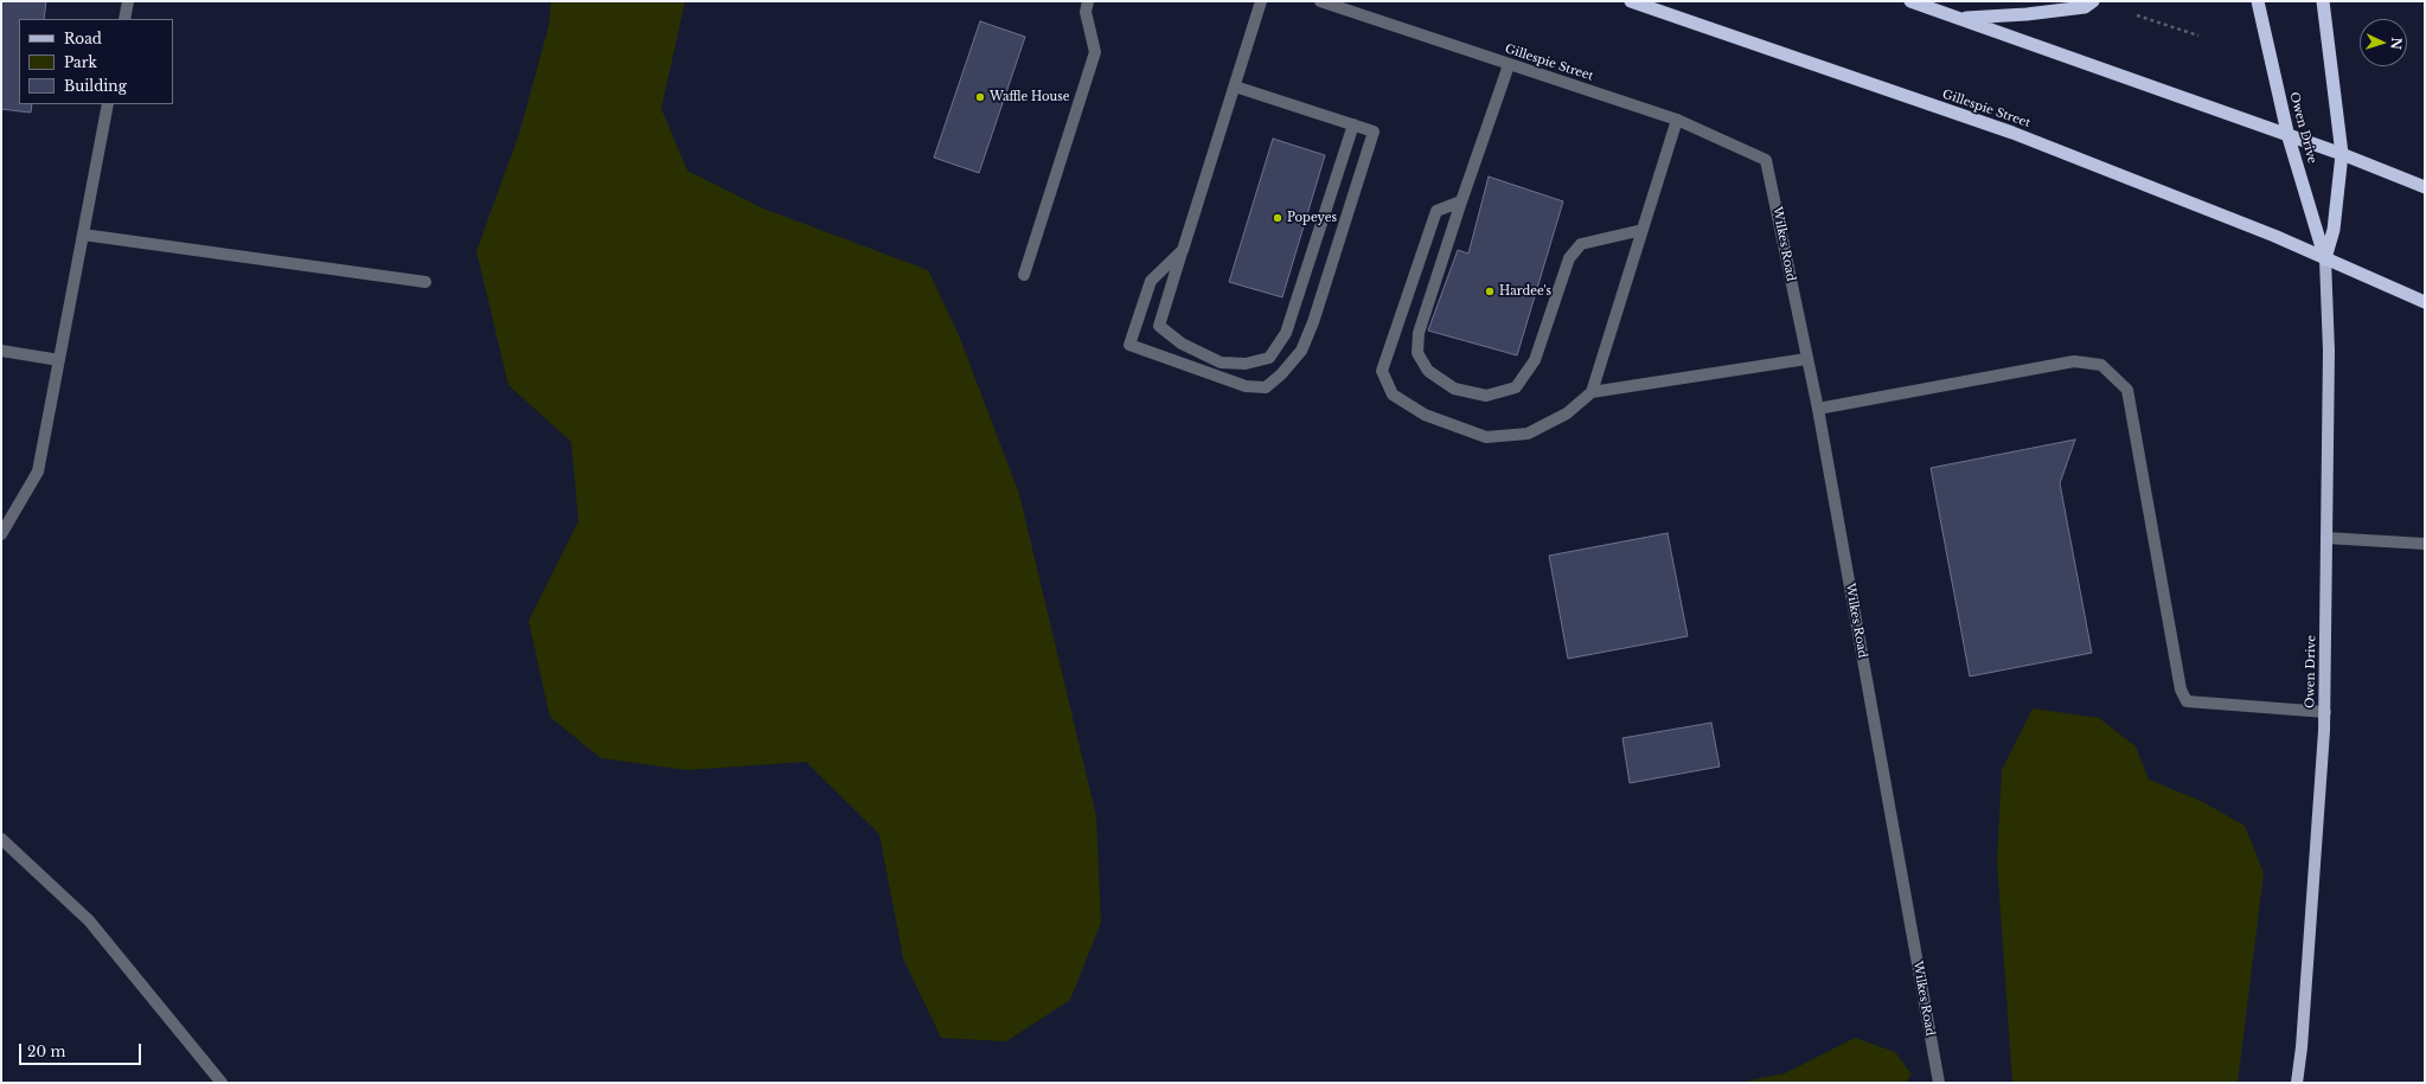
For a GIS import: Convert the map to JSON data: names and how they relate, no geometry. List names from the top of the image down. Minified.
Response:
{"streets":{"highway":["Gillespie Street","Owen Drive"],"street":["Wilkes Road"]},"crossings":[["Gillespie Street","Owen Drive"],["Gillespie Street","Wilkes Road"]],"places":["Waffle House","Popeyes","Hardee's"],"legend":["Road","Park","Building"],"scale_bar":"20 m","north":"right"}
